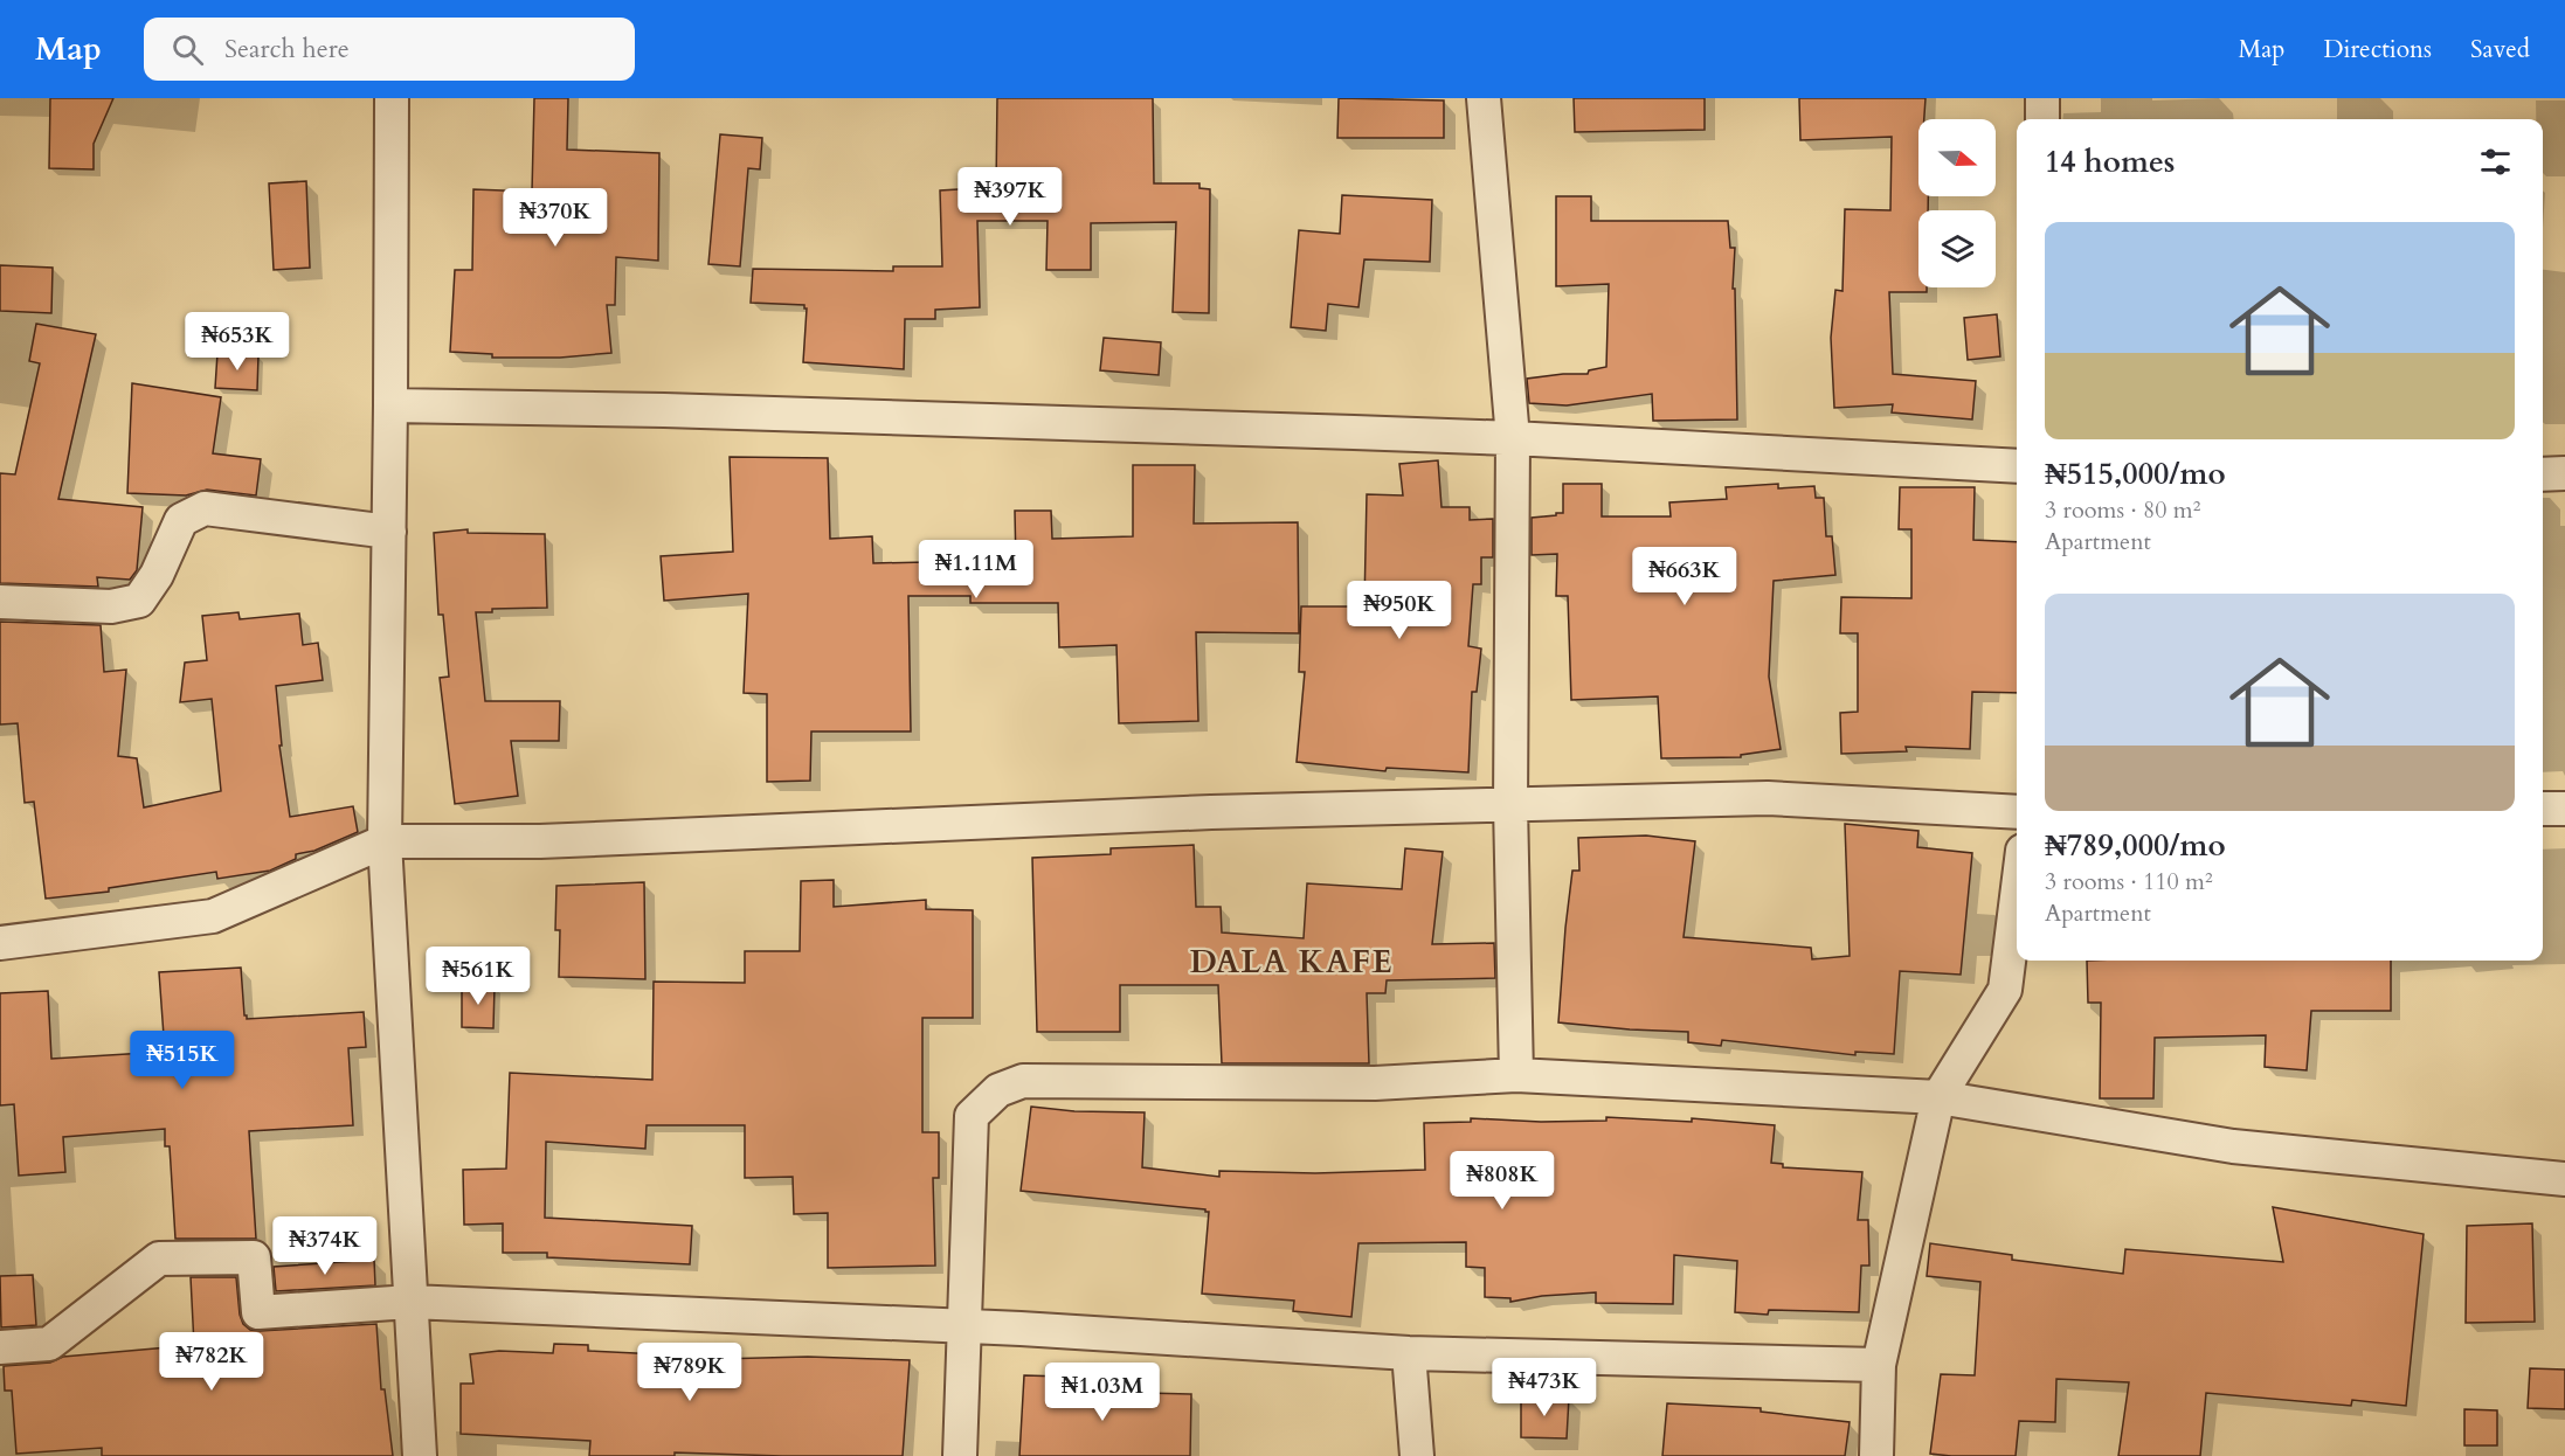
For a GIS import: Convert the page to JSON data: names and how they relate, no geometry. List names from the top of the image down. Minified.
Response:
{"districts":["DALA KAFE"],"north":"right","page":{"header":"Map","search":"Search here","nav":["Map","Directions","Saved"],"heading":"14 homes","price":["₦397K","₦370K","₦653K","₦1.11M","₦663K","₦950K","₦561K","₦515K","₦808K","₦374K","₦782K","₦789K","₦473K","₦1.03M"],"list":[{"name":"₦515,000/mo","note":"3 rooms · 80 m² · Apartment"},{"name":"₦789,000/mo","note":"3 rooms · 110 m² · Apartment"}]}}
